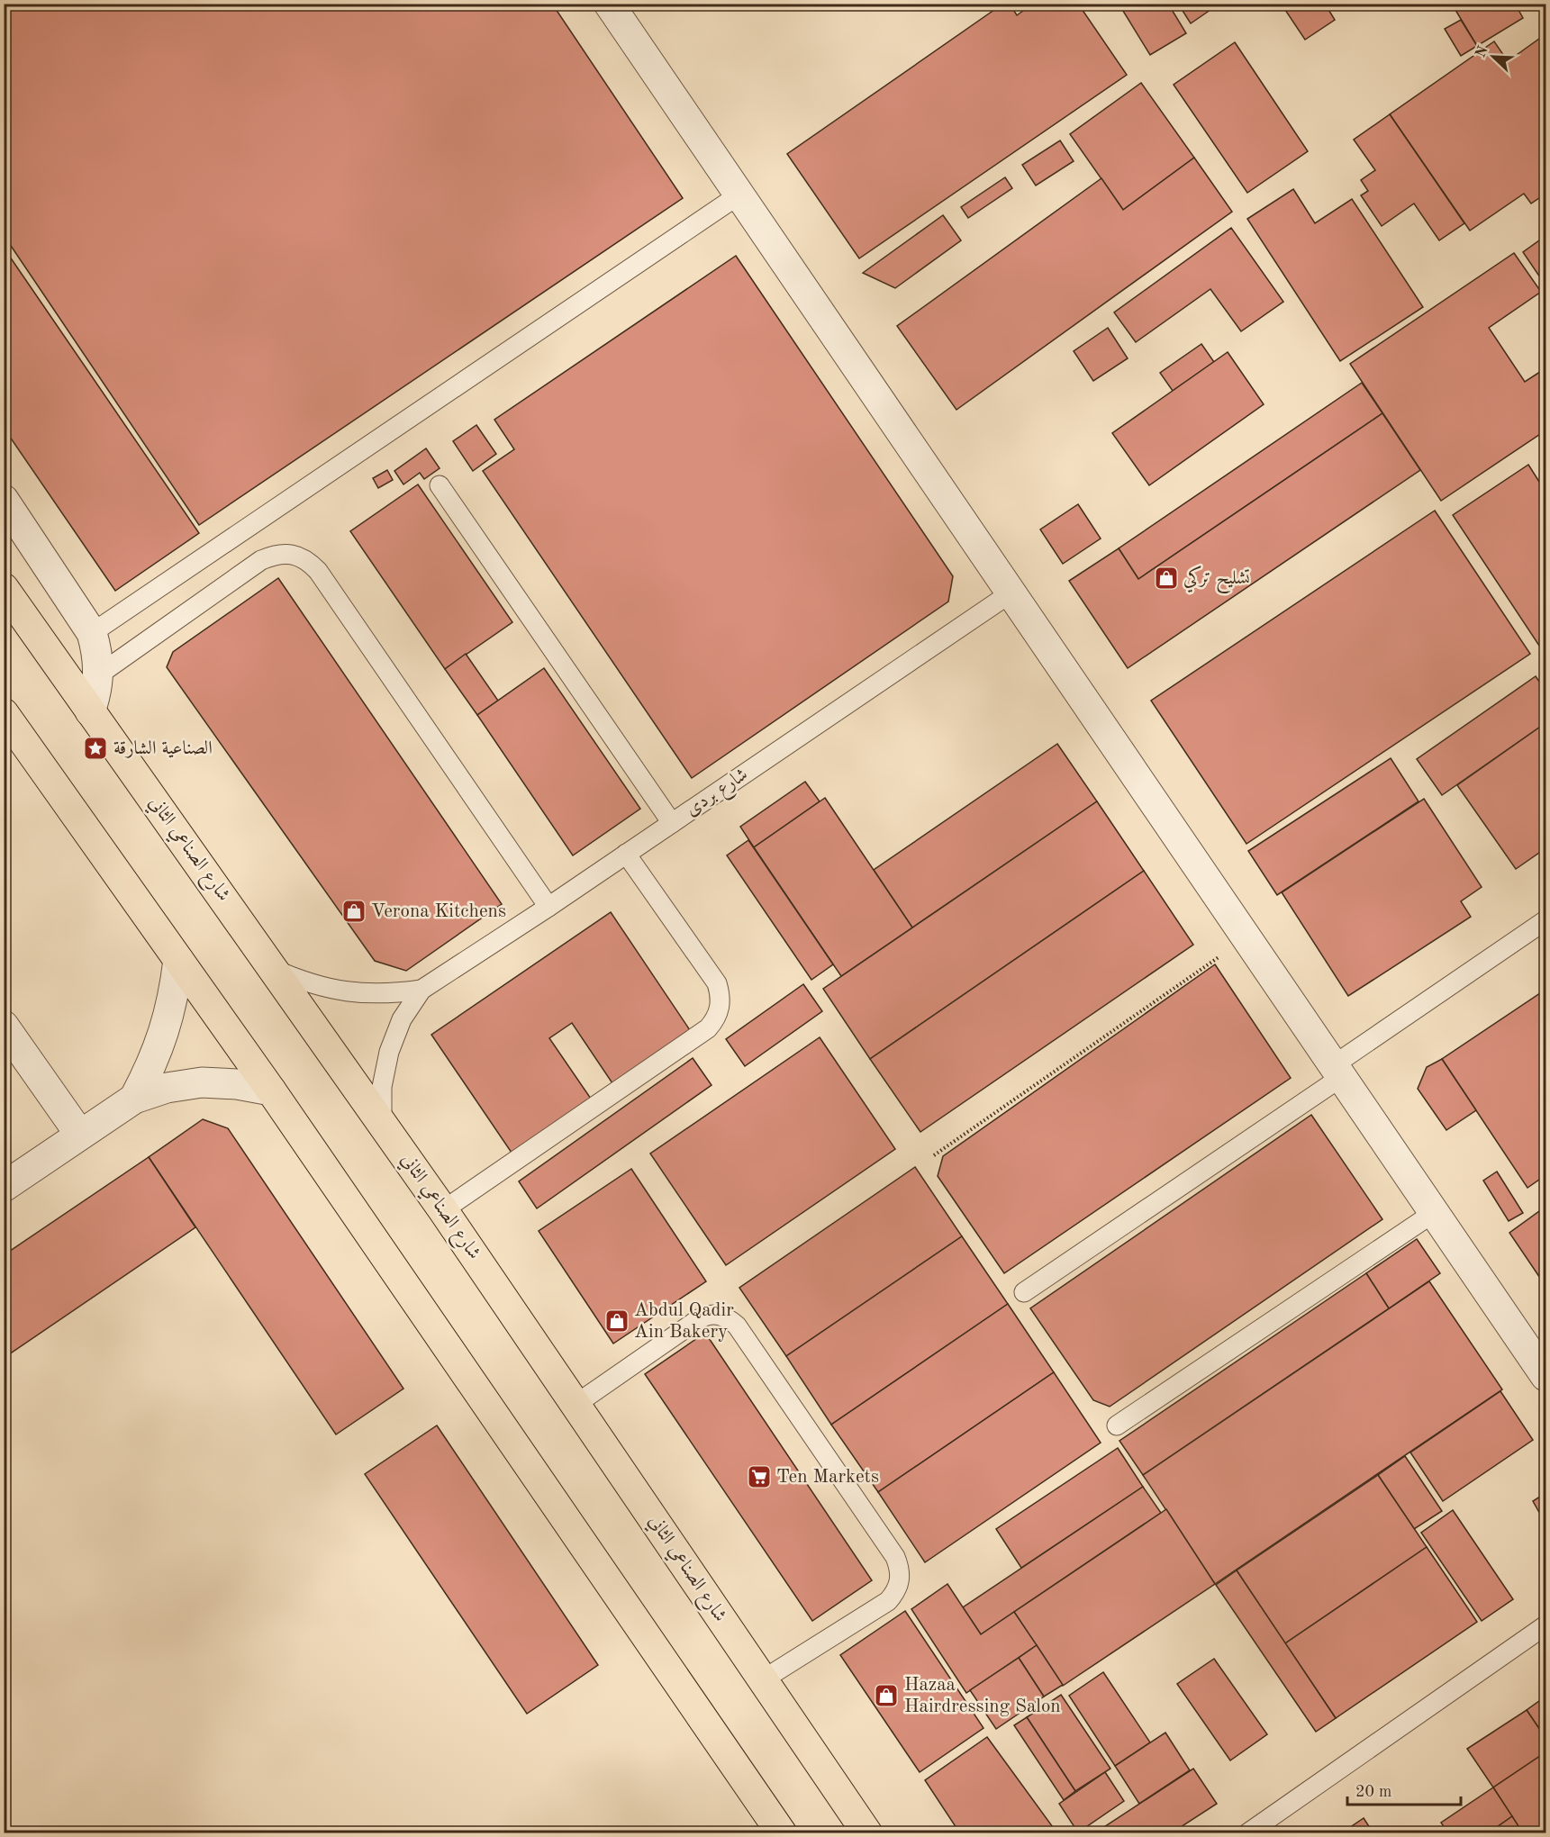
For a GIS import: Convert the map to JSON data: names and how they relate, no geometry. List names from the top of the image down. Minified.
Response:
{"streets":{"main road":["شارع الصناعي الثاني"],"lane":["شارع بردى"]},"crossings":[["شارع بردى","شارع الصناعي الثاني"]],"places":{"shop":["تشليح تركي","Verona Kitchens","Abdul Qadir Ain Bakery","Hazaa Hairdressing Salon"],"place":["الصناعية الشارقة"],"supermarket":["Ten Markets"]},"scale_bar":"20 m","north":"top left"}
